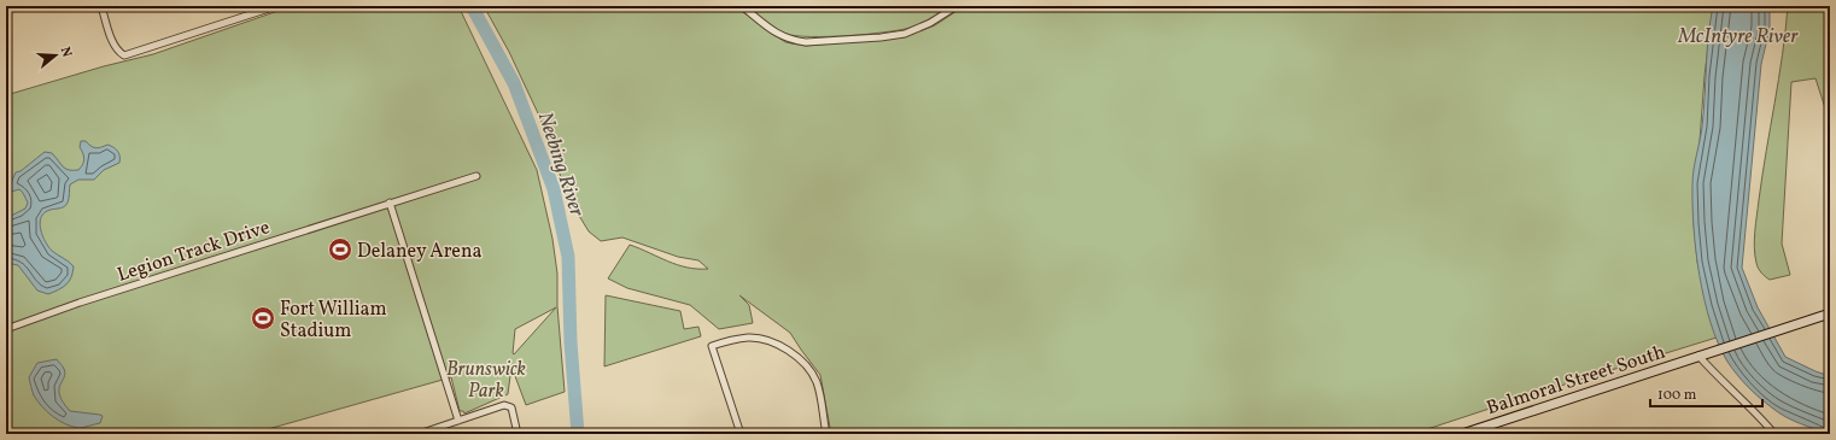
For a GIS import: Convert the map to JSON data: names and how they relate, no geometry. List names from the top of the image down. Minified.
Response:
{"streets":{"main road":["Balmoral Street South"],"street":["Legion Track Drive"]},"water":["McIntyre River","Neebing River"],"parks":["Brunswick Park"],"places":{"sports":["Delaney Arena","Fort William Stadium"]},"scale_bar":"100 m","north":"right"}
